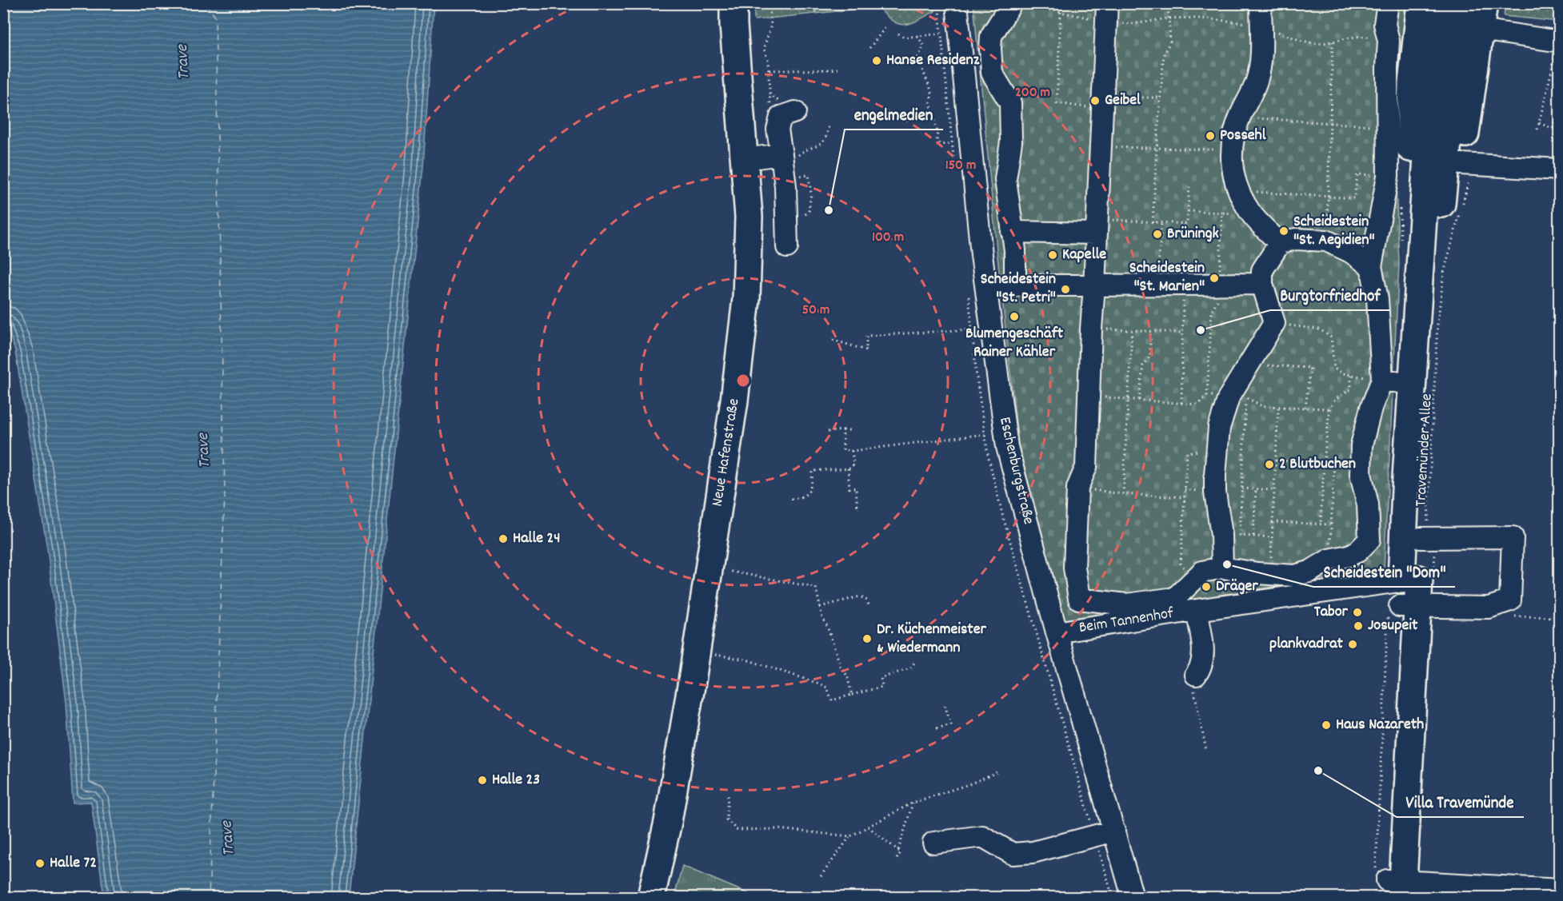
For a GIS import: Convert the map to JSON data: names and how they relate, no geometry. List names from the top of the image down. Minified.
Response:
{"streets":{"main road":["Travemünder Allee","Neue Hafenstraße"],"street":["Eschenburgstraße","Beim Tannenhof"]},"crossings":[["Travemünder Allee","Beim Tannenhof"],["Eschenburgstraße","Beim Tannenhof"]],"water":["Trave"],"places":["Hanse Residenz","Geibel","Possehl","engelmedien","Scheidestein \"St. Aegidien\"","Brüningk","Kapelle","Scheidestein \"St. Marien\"","Scheidestein \"St. Petri\"","Blumengeschäft Rainer Kähler","Burgtorfriedhof","2 Blutbuchen","Halle 24","Scheidestein \"Dom\"","Dräger","Tabor","Josupeit","Dr. Küchenmeister & Wiedermann","plankvadrat","Haus Nazareth","Villa Travemünde","Halle 23","Halle 72"],"rings":["200 m","150 m","100 m","50 m"]}
